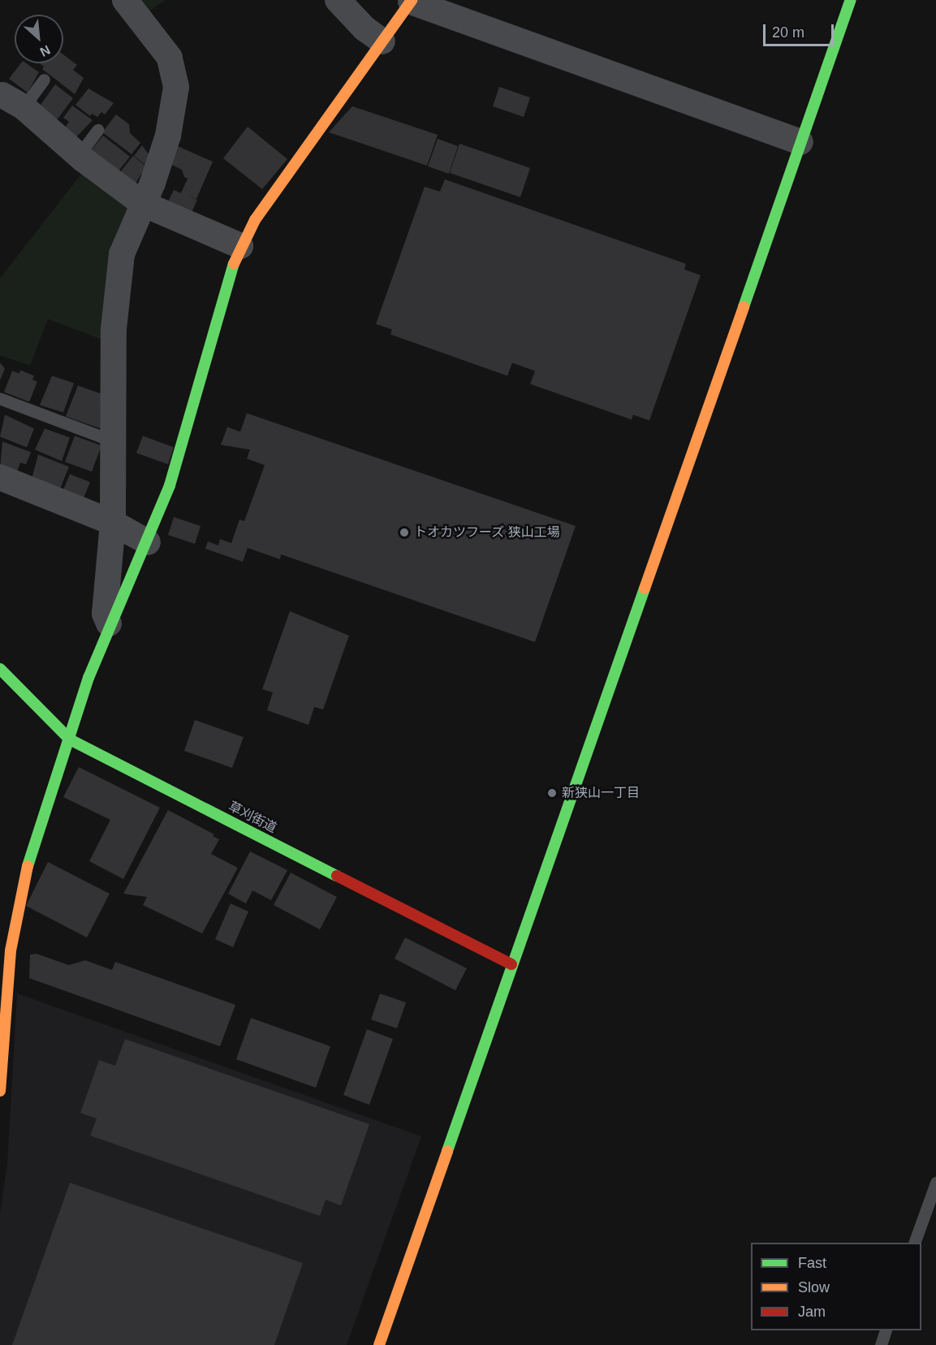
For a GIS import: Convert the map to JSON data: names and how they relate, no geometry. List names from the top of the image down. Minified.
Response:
{"streets":{"street":["草刈街道"]},"places":["トオカツフーズ 狭山工場","新狭山一丁目"],"legend":["Fast","Slow","Jam"],"scale_bar":"20 m","north":"bottom right"}
